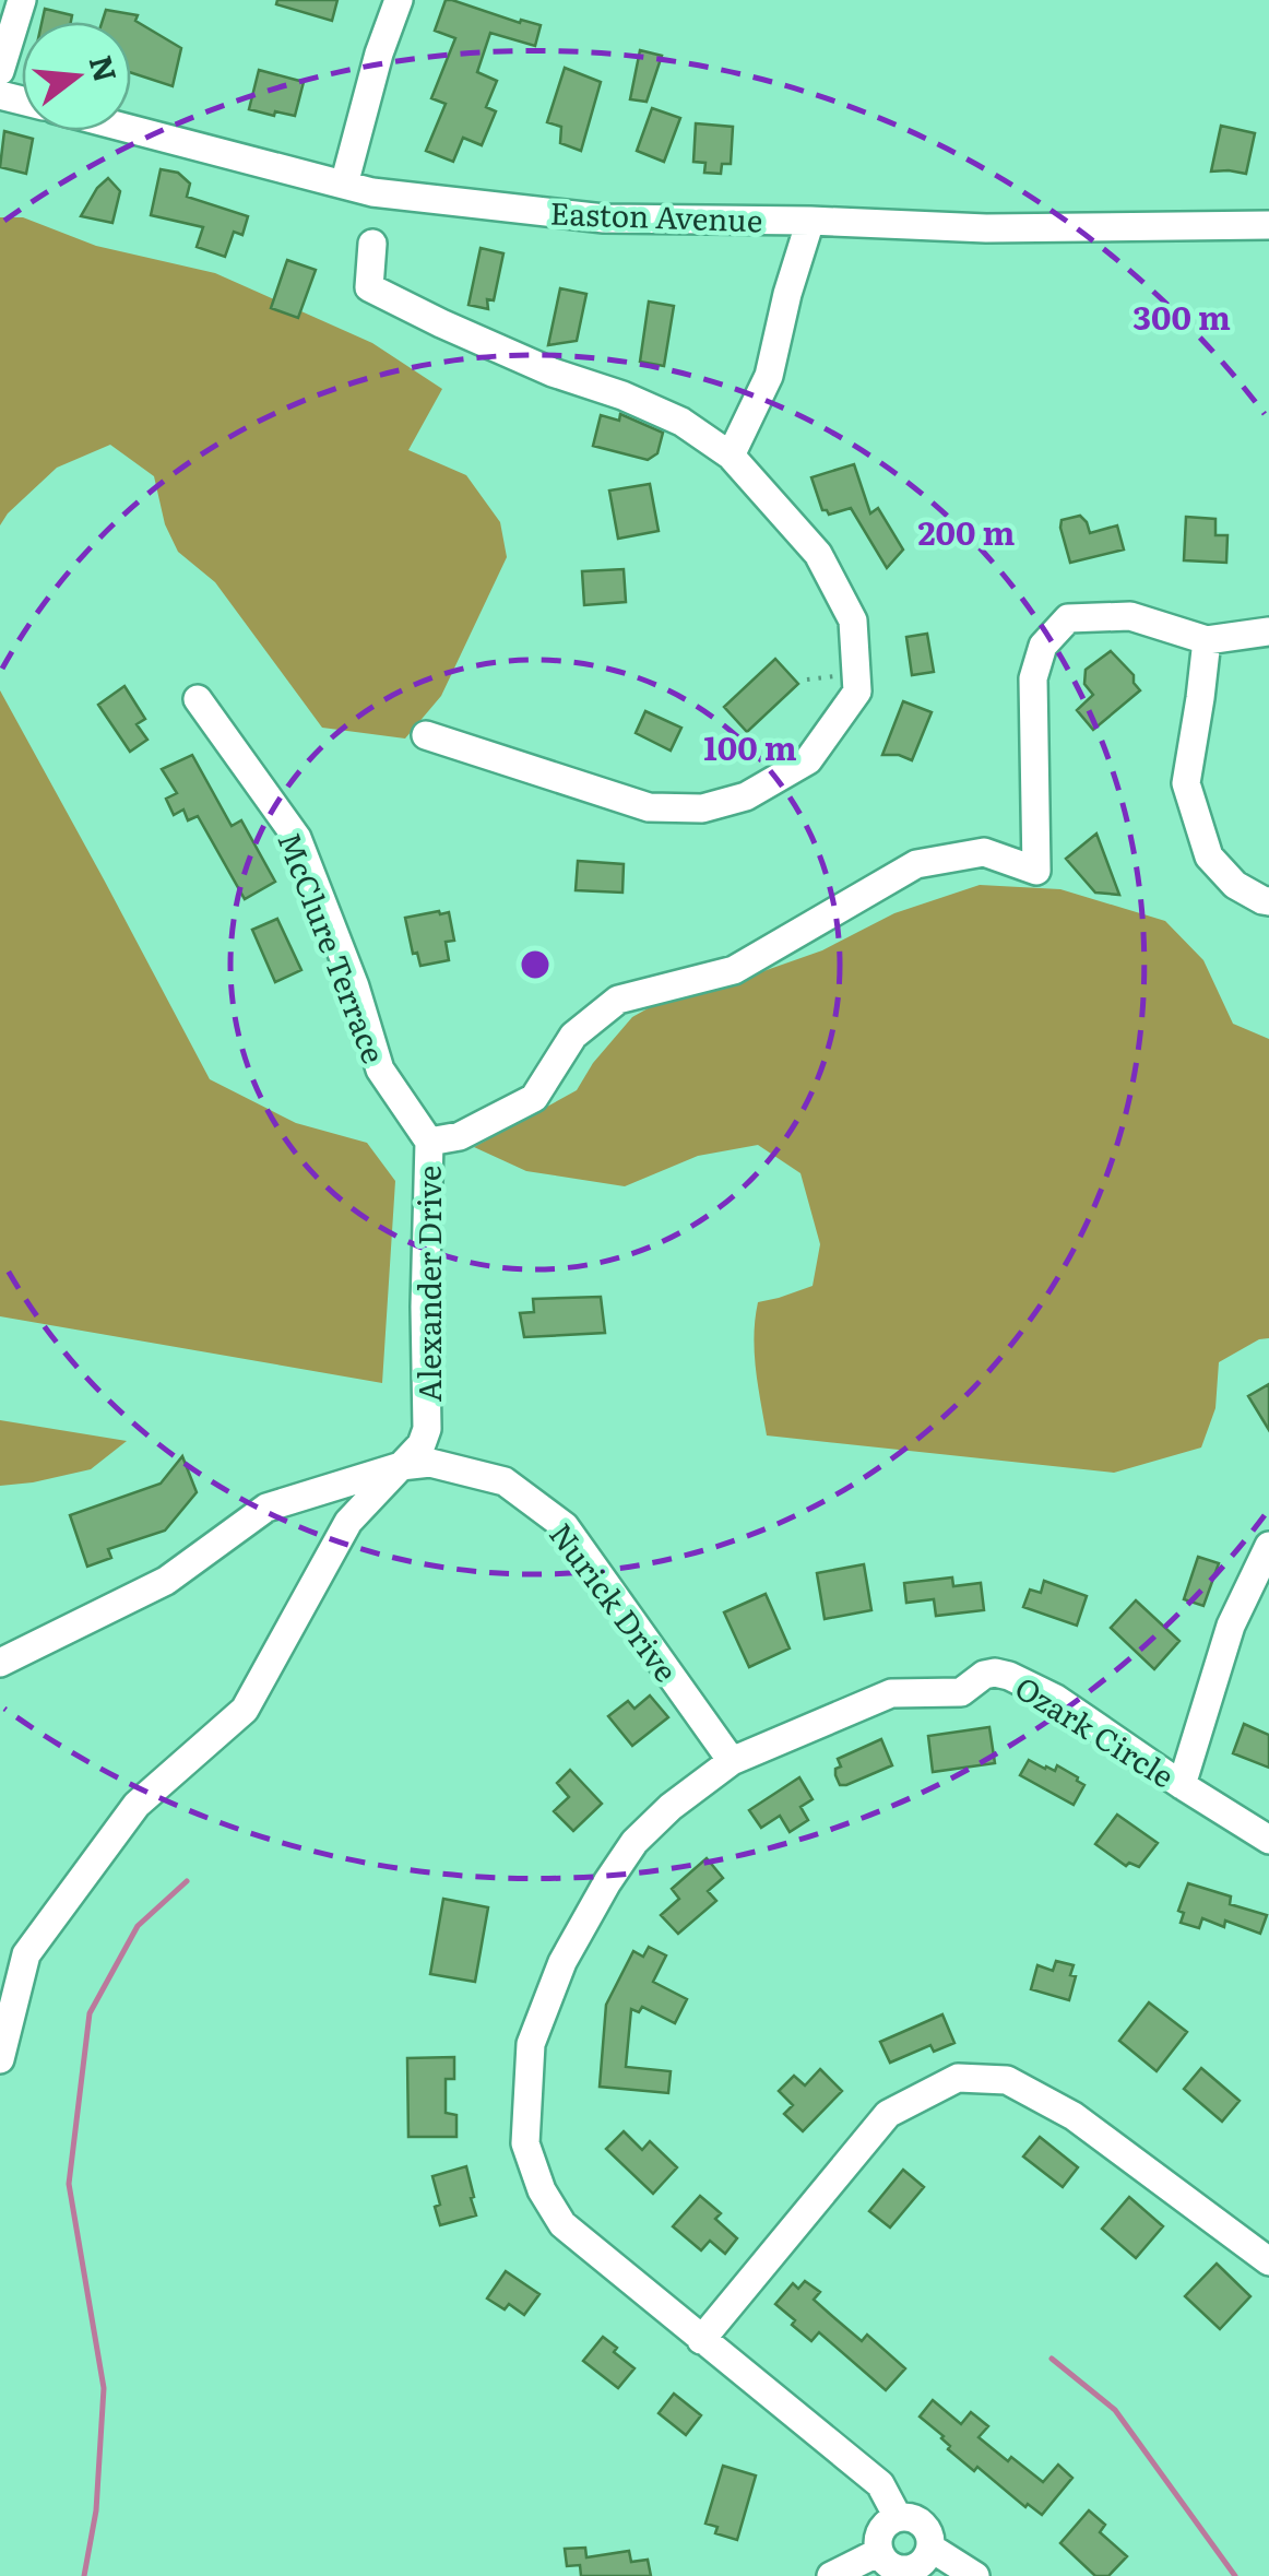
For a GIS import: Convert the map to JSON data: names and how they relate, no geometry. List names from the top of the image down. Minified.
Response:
{"streets":{"street":["Easton Avenue","McClure Terrace","Alexander Drive","Nurick Drive","Ozark Circle"]},"crossings":[["McClure Terrace","Alexander Drive"],["Alexander Drive","Nurick Drive"],["Nurick Drive","Ozark Circle"]],"north":"right","rings":["300 m","200 m","100 m"]}
